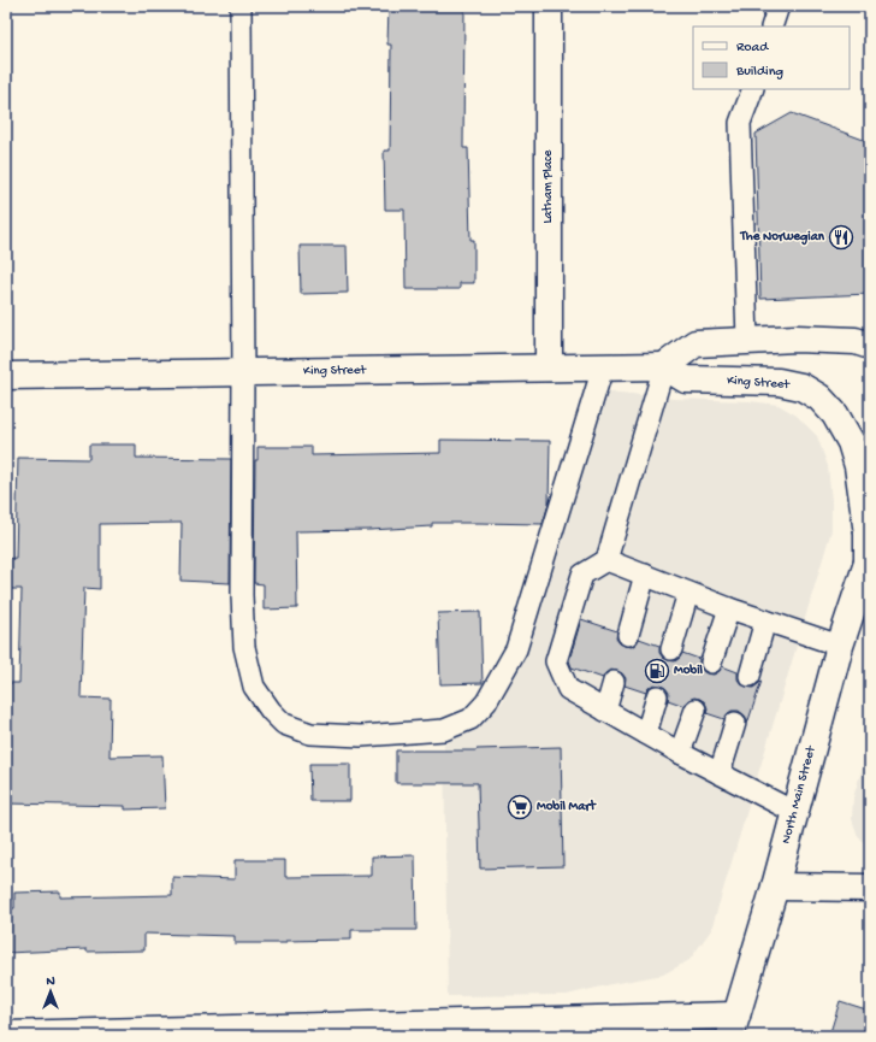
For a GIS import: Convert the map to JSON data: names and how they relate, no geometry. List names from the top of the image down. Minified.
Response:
{"streets":{"street":["Latham Place","King Street","North Main Street"]},"crossings":[["Latham Place","King Street"],["King Street","North Main Street"]],"places":{"restaurant":["The Norwegian"],"fuel station":["Mobil"],"supermarket":["Mobil Mart"]},"legend":["Road","Building"],"north":"top"}
